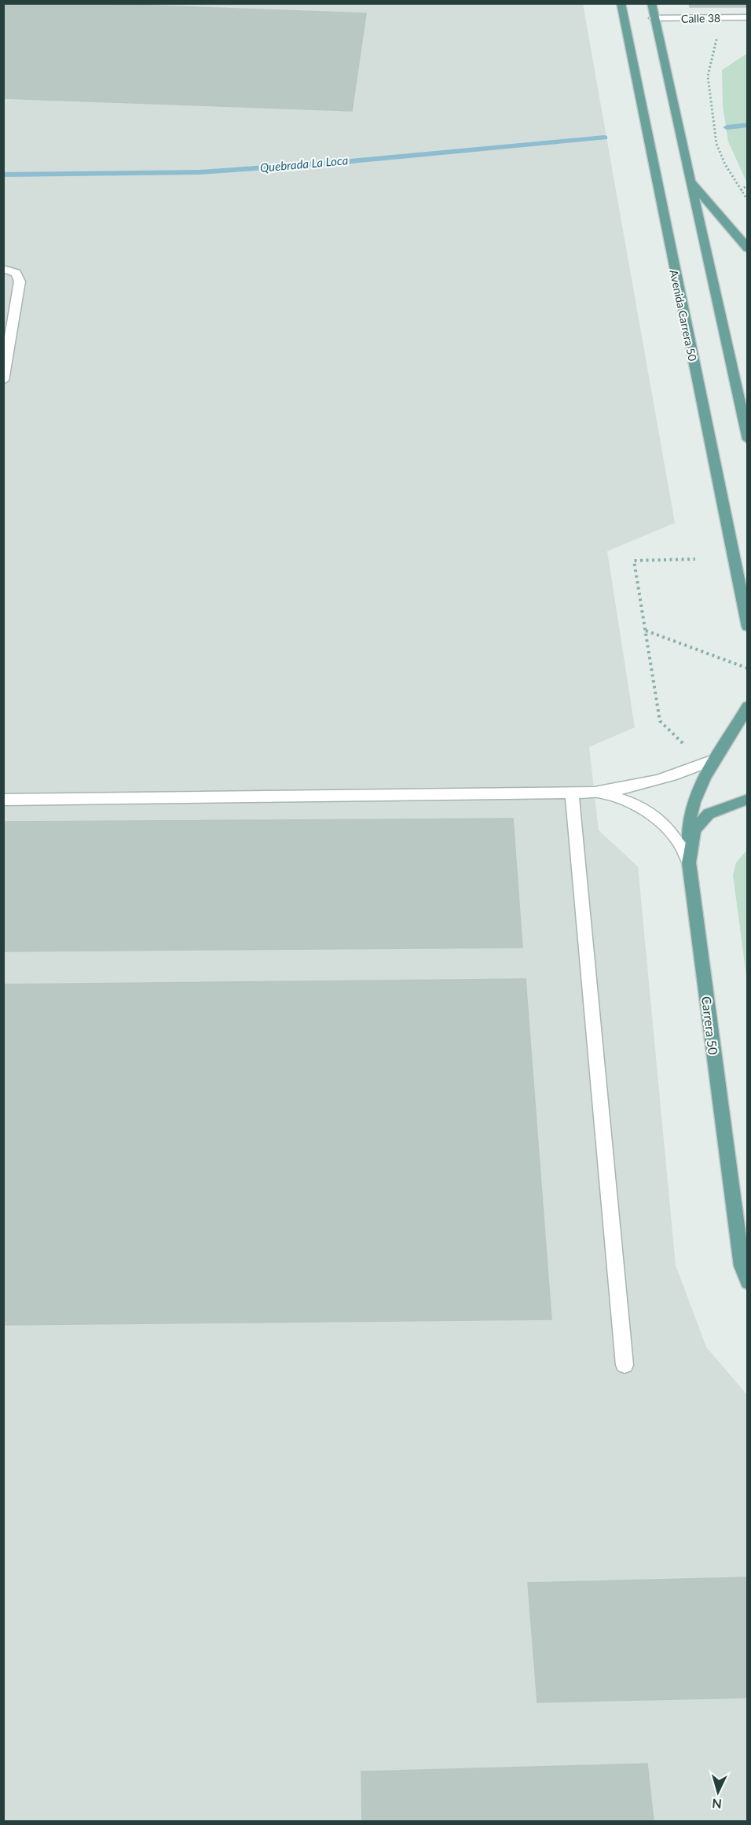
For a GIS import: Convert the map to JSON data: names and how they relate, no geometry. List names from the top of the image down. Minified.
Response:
{"streets":{"main road":["Avenida Carrera 50","Carrera 50"],"street":["Calle 38"]},"water":["Quebrada La Loca"],"north":"bottom"}
